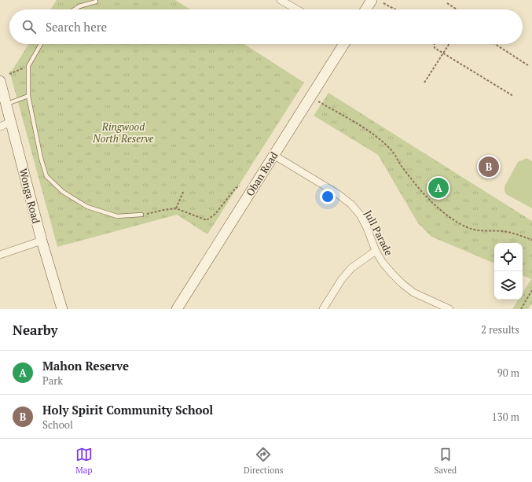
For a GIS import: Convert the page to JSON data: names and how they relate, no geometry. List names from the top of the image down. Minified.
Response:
{"streets":{"main road":["Oban Road","Wonga Road"],"street":["Jull Parade"]},"crossings":[["Oban Road","Jull Parade"]],"parks":["Ringwood North Reserve"],"page":{"search":"Search here","pins":["B","A"],"heading":["Nearby","2 results"],"list":[{"mark":"A","name":"Mahon Reserve","note":"Park","value":"90 m"},{"mark":"B","name":"Holy Spirit Community School","note":"School","value":"130 m"}],"nav":["Map","Directions","Saved"]}}
